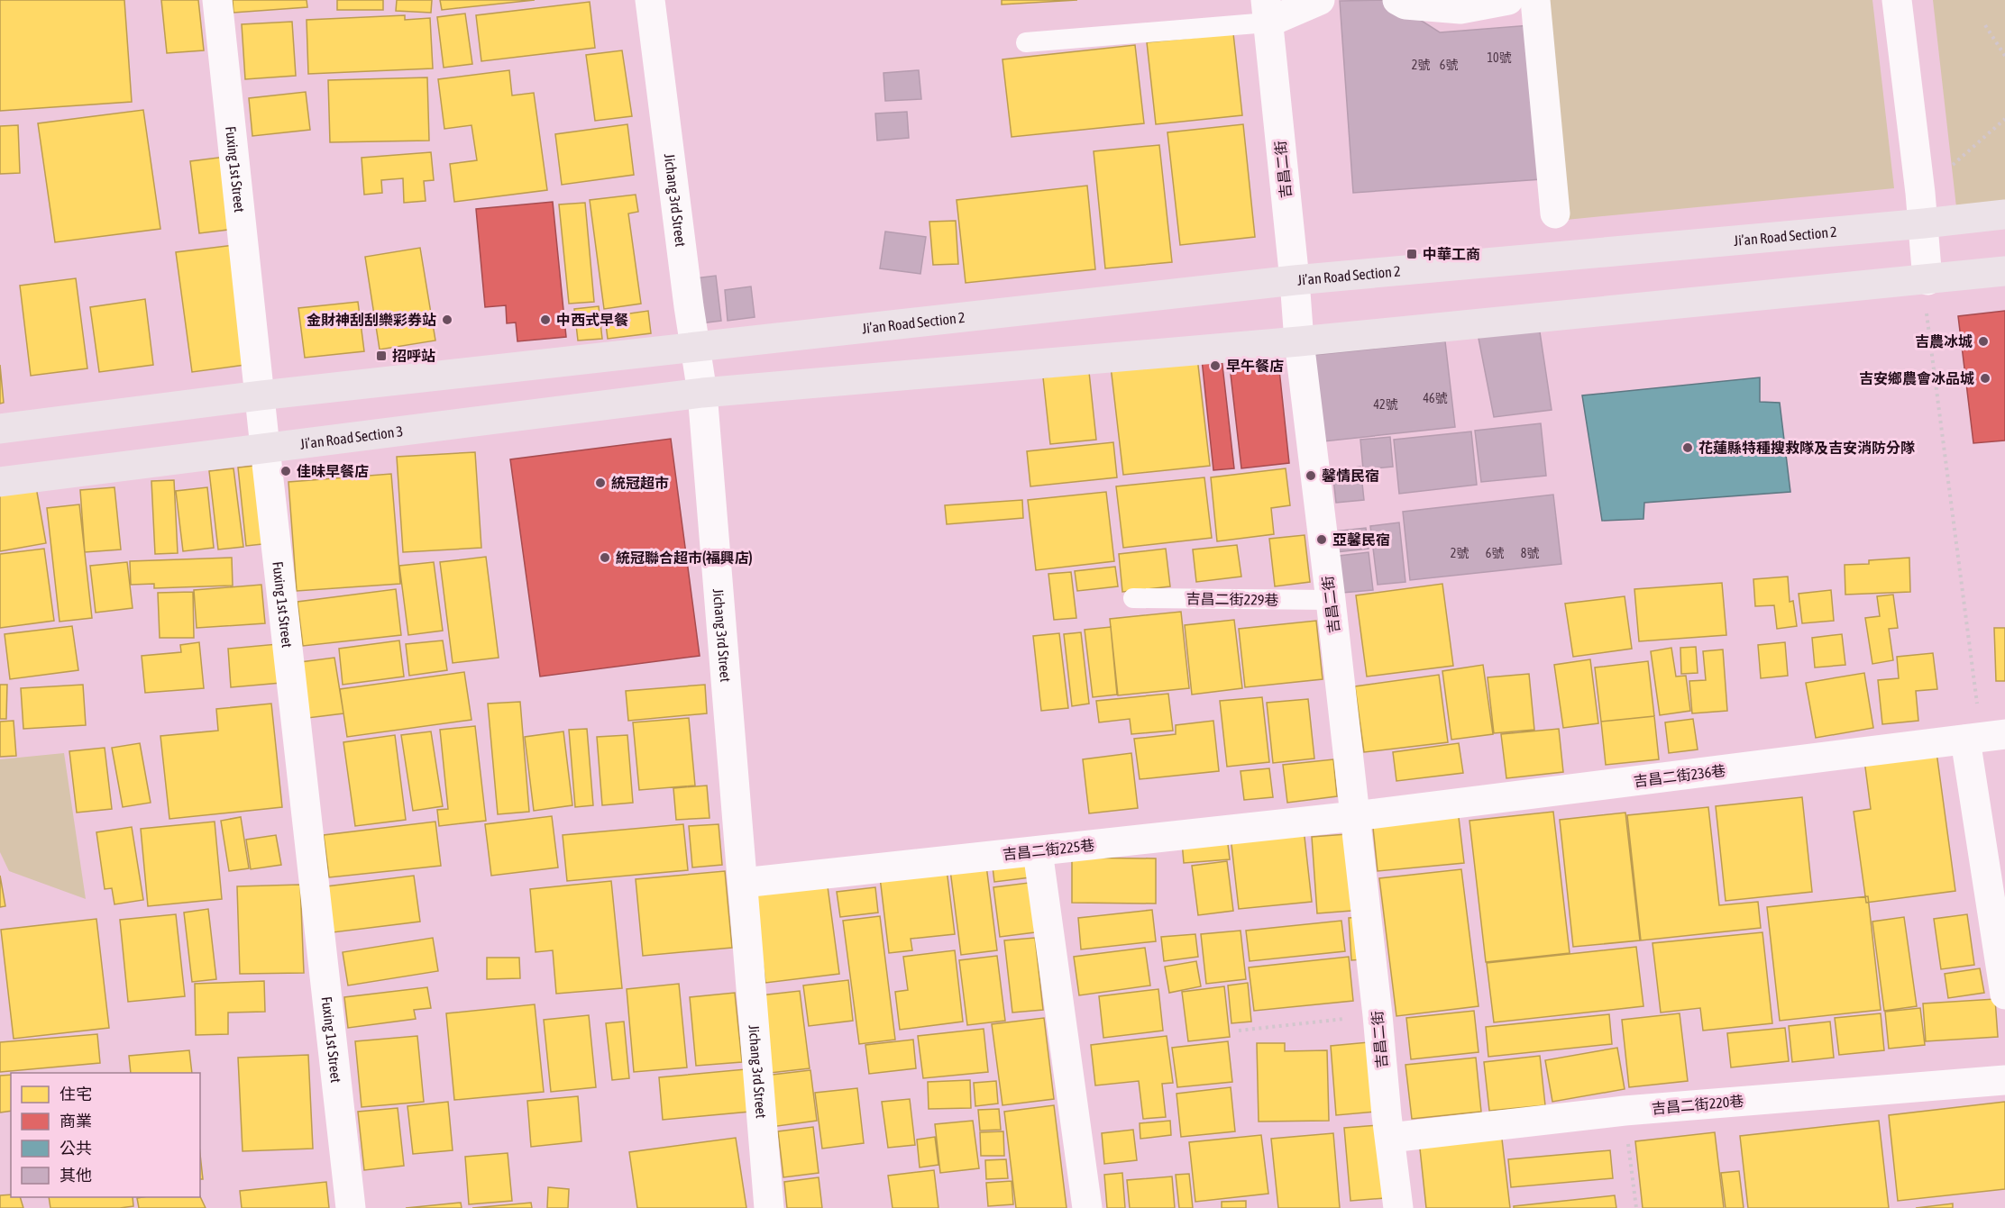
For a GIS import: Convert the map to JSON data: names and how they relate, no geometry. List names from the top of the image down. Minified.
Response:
{"streets":{"main road":["Ji’an Road Section 2","Ji’an Road Section 3"],"street":["Fuxing 1st Street","吉昌二街","Jichang 3rd Street","吉昌二街236巷","吉昌二街225巷","吉昌二街220巷"],"lane":["吉昌二街229巷"]},"crossings":[["Fuxing 1st Street","Ji’an Road Section 3"],["吉昌二街","Ji’an Road Section 2"],["吉昌二街","吉昌二街229巷"],["吉昌二街","吉昌二街236巷"],["吉昌二街","吉昌二街225巷"],["吉昌二街","吉昌二街220巷"],["Jichang 3rd Street","Ji’an Road Section 2"],["Jichang 3rd Street","Ji’an Road Section 3"],["Jichang 3rd Street","吉昌二街225巷"],["吉昌二街236巷","吉昌二街225巷"]],"places":{"transit":["中華工商","招呼站"],"other":["金財神刮刮樂彩券站","中西式早餐","吉農冰城","早午餐店","吉安鄉農會冰品城","花蓮縣特種搜救隊及吉安消防分隊","佳味早餐店","馨情民宿","統冠超市","亞馨民宿","統冠聯合超市(福興店)"]},"house_numbers":["10號","2號","6號","46號","42號","2號","6號","8號"],"legend":["住宅","商業","公共","其他"]}
